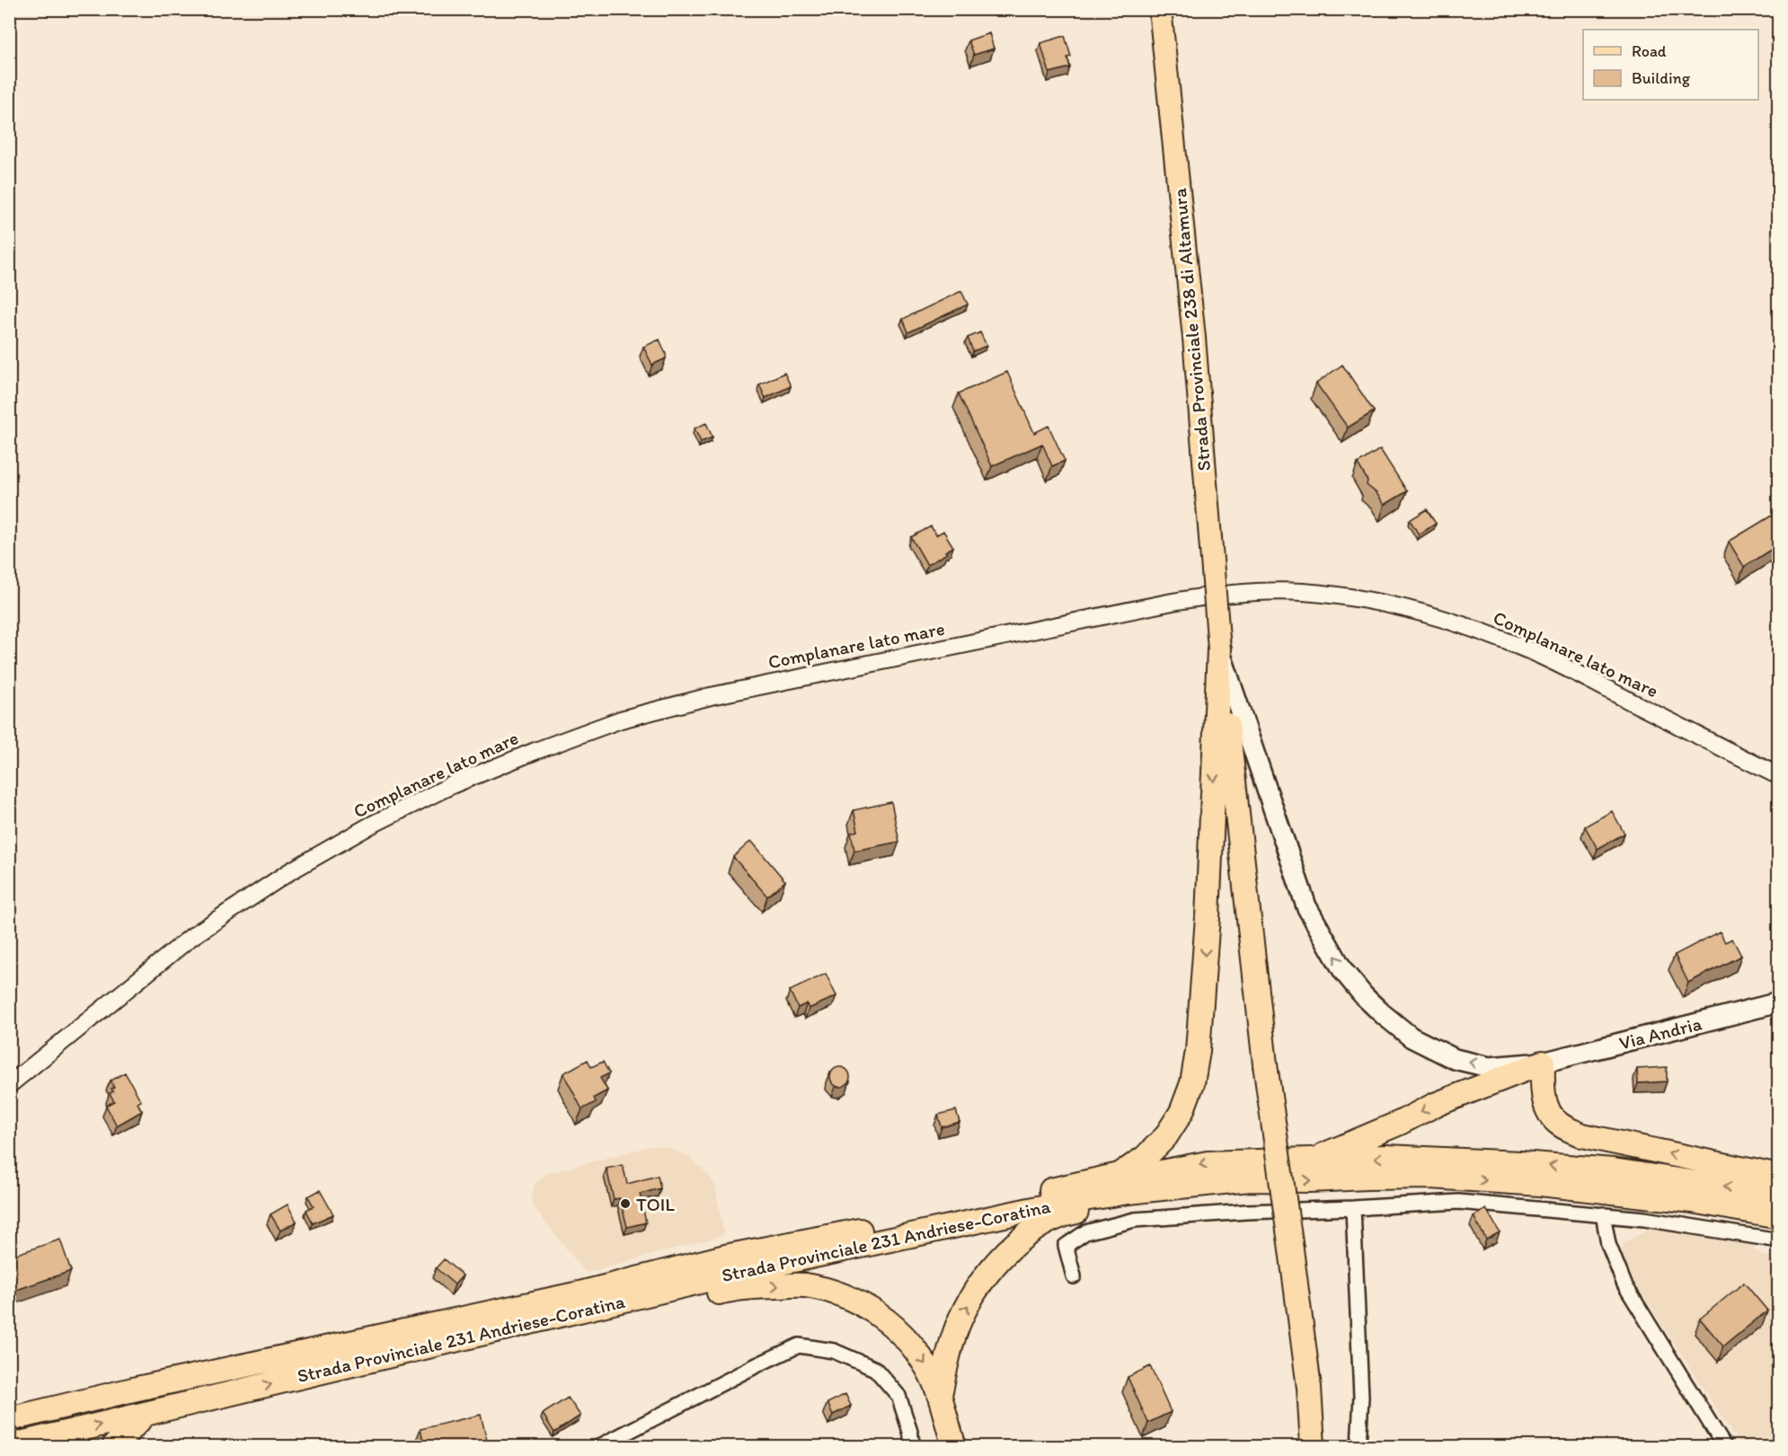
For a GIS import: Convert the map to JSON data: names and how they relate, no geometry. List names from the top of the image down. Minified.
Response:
{"streets":{"highway":["Strada Provinciale 231 Andriese-Coratina"],"main road":["Strada Provinciale 238 di Altamura","Via Andria"],"street":["Complanare lato mare"]},"crossings":[["Strada Provinciale 238 di Altamura","Via Andria"]],"one_way":["Via Andria"],"places":["TOIL"],"legend":["Road","Building"]}
